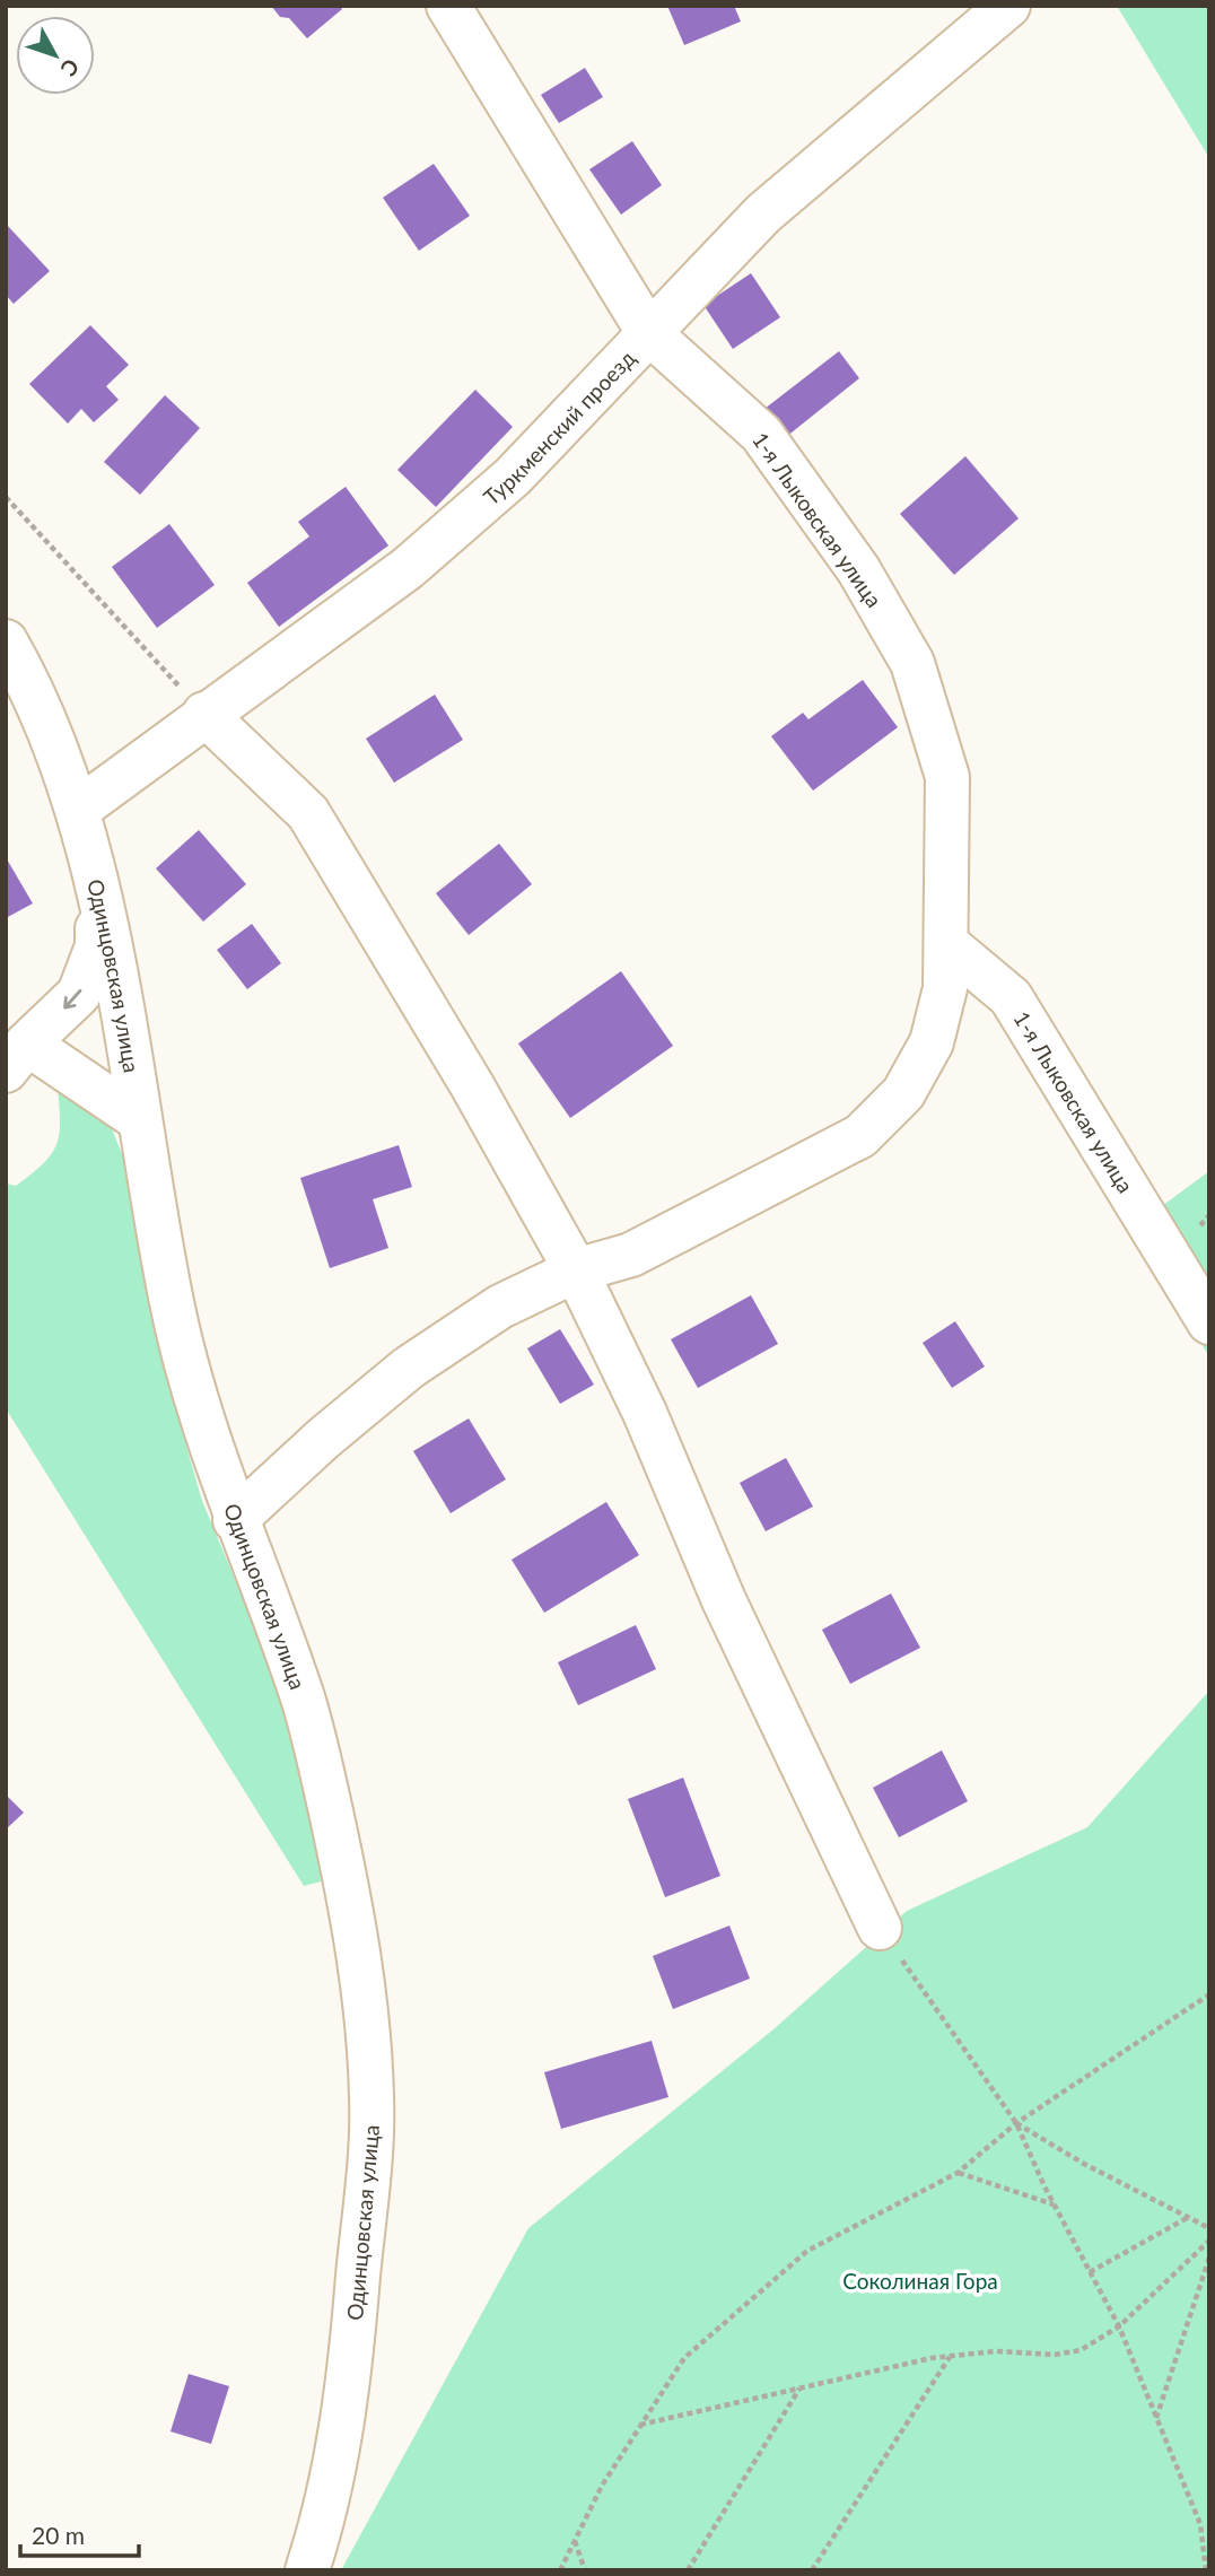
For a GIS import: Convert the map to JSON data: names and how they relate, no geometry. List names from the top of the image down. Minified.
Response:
{"streets":{"street":["Туркменский проезд","1-я Лыковская улица","Одинцовская улица"]},"crossings":[["Туркменский проезд","1-я Лыковская улица"],["Туркменский проезд","Одинцовская улица"]],"parks":["Соколиная Гора"],"scale_bar":"20 m","north":"bottom right"}
